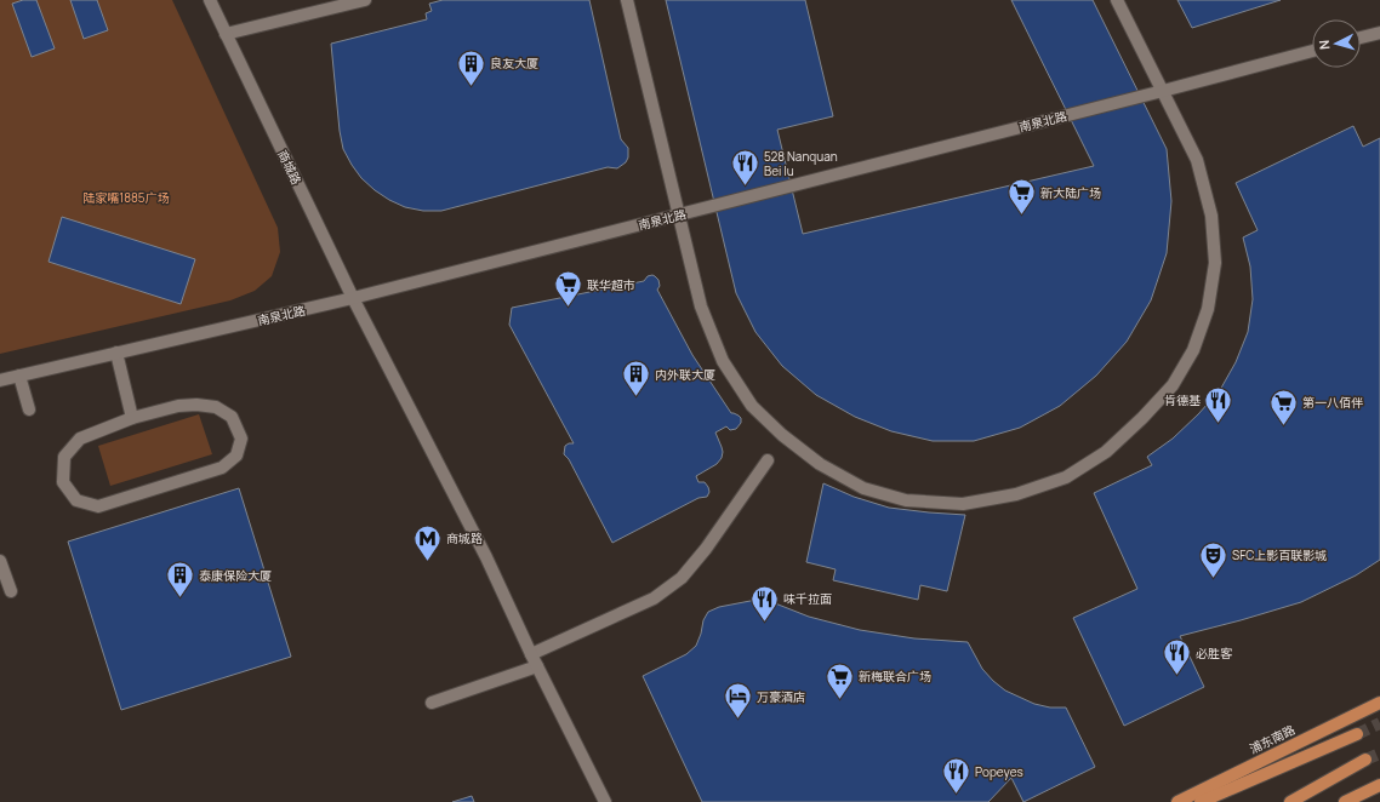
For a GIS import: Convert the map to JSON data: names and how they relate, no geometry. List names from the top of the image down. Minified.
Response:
{"streets":{"main road":["浦东南路"],"street":["南泉北路","商城路"]},"crossings":[["南泉北路","商城路"]],"parks":["陆家嘴1885广场"],"places":{"building":["良友大厦","内外联大厦","泰康保险大厦"],"restaurant":["528 Nanquan Bei lu","肯德基","味千拉面","必胜客","Popeyes"],"supermarket":["新大陆广场","联华超市","第一八佰伴","新梅联合广场"],"metro station":["商城路"],"theatre":["SFC上影百联影城"],"hotel":["万豪酒店"]},"north":"left"}
